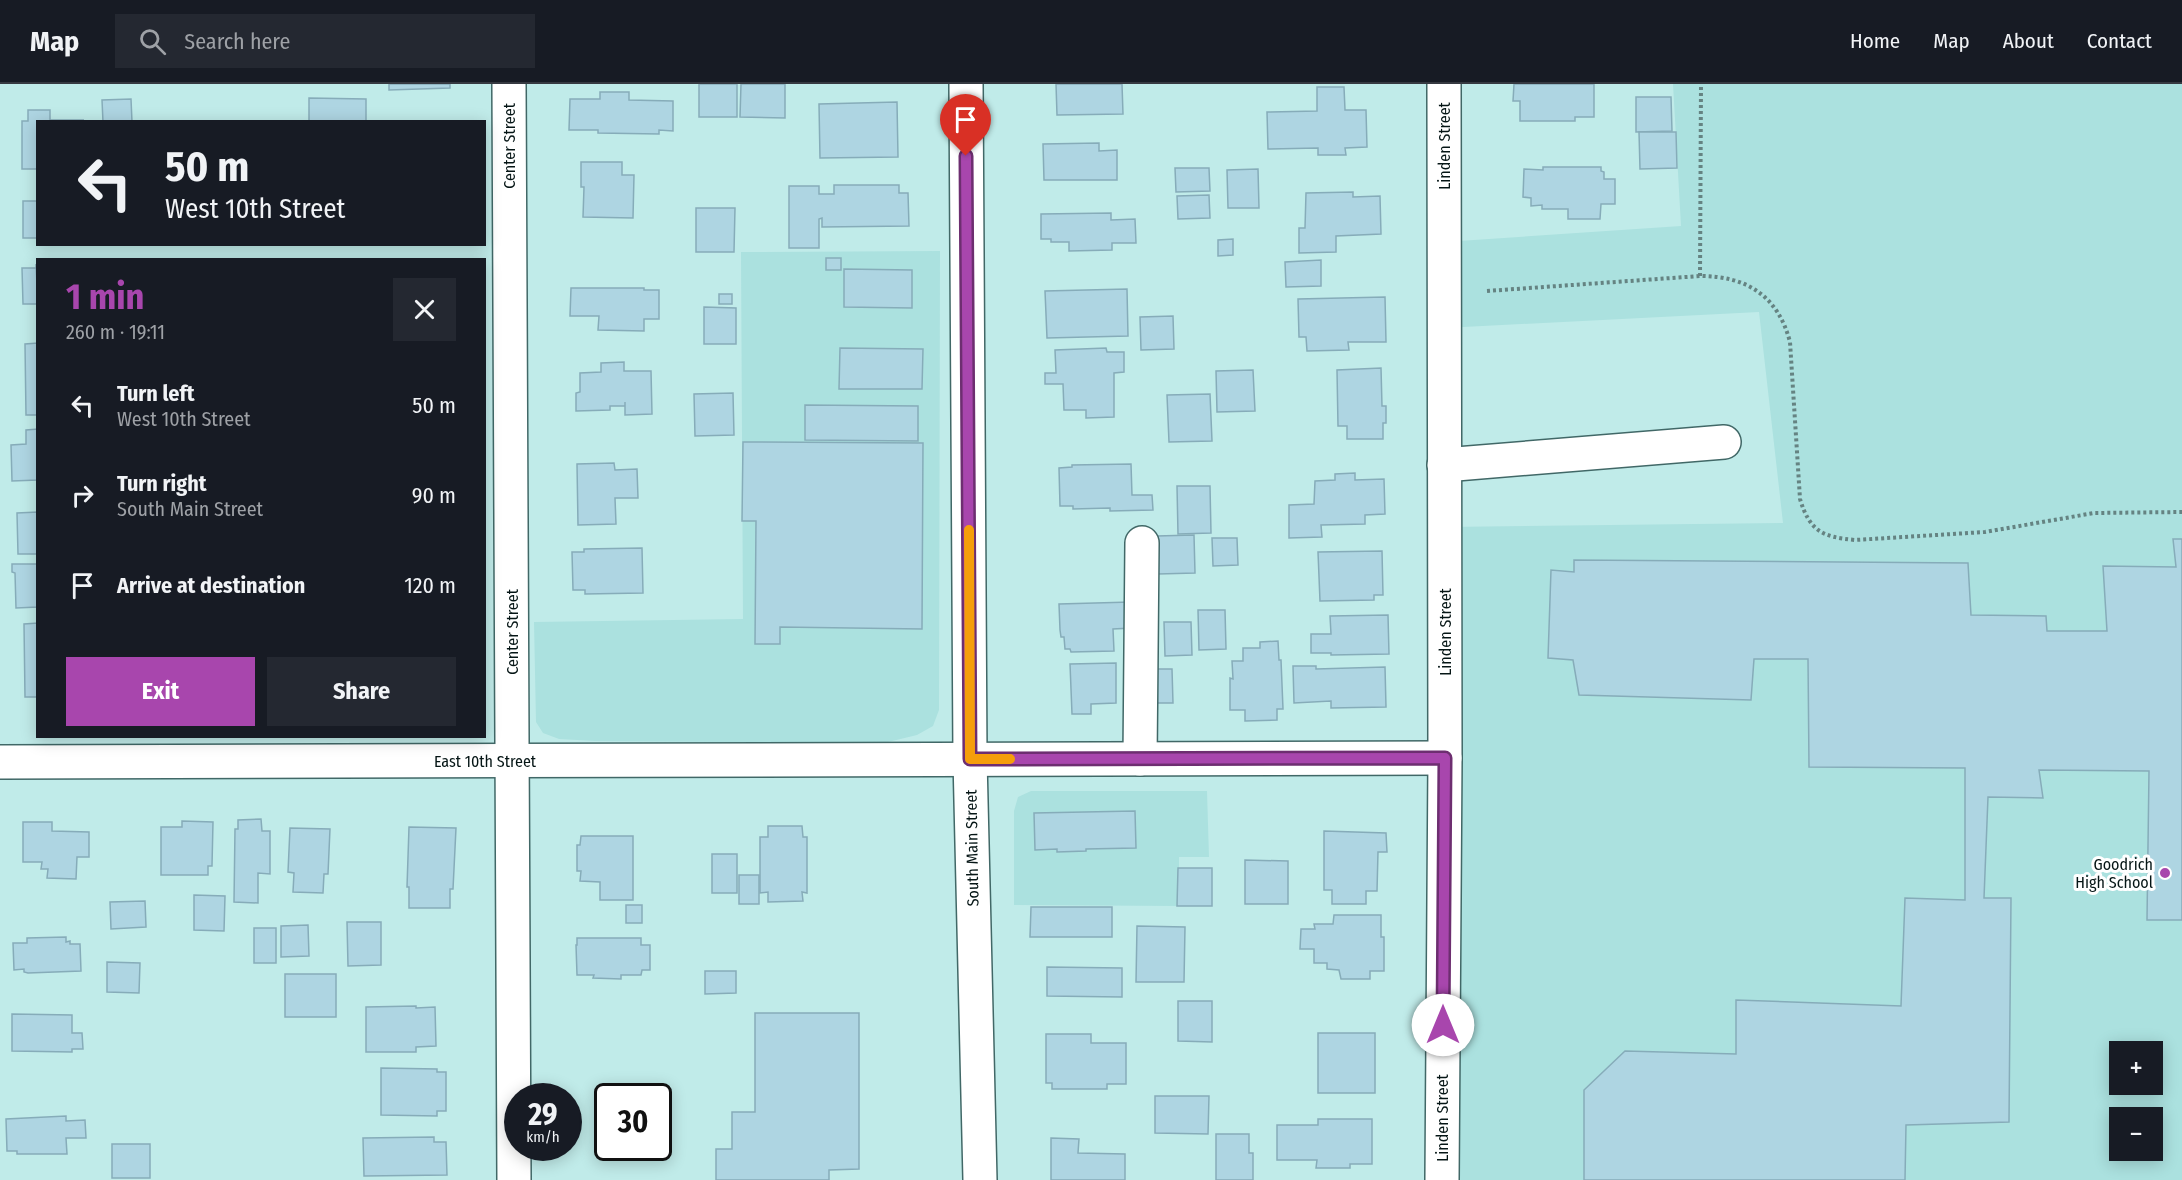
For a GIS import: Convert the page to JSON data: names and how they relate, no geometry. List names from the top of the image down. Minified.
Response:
{"streets":{"street":["Center Street","Linden Street","East 10th Street","South Main Street"]},"crossings":[["Center Street","East 10th Street"],["Linden Street","East 10th Street"],["East 10th Street","South Main Street"]],"places":["Goodrich High School"],"page":{"header":"Map","search":"Search here","nav":["Home","Map","About","Contact"],"turn":["50 m","West 10th Street"],"heading":["1 min","260 m · 19:11"],"list":[{"name":"Turn left","note":"West 10th Street","value":"50 m"},{"name":"Turn right","note":"South Main Street","value":"90 m"},{"name":"Arrive at destination","value":"120 m"}],"buttons":["Exit","Share"],"map_buttons":["+","−"],"speed":"29 km/h","limit":"30"}}
